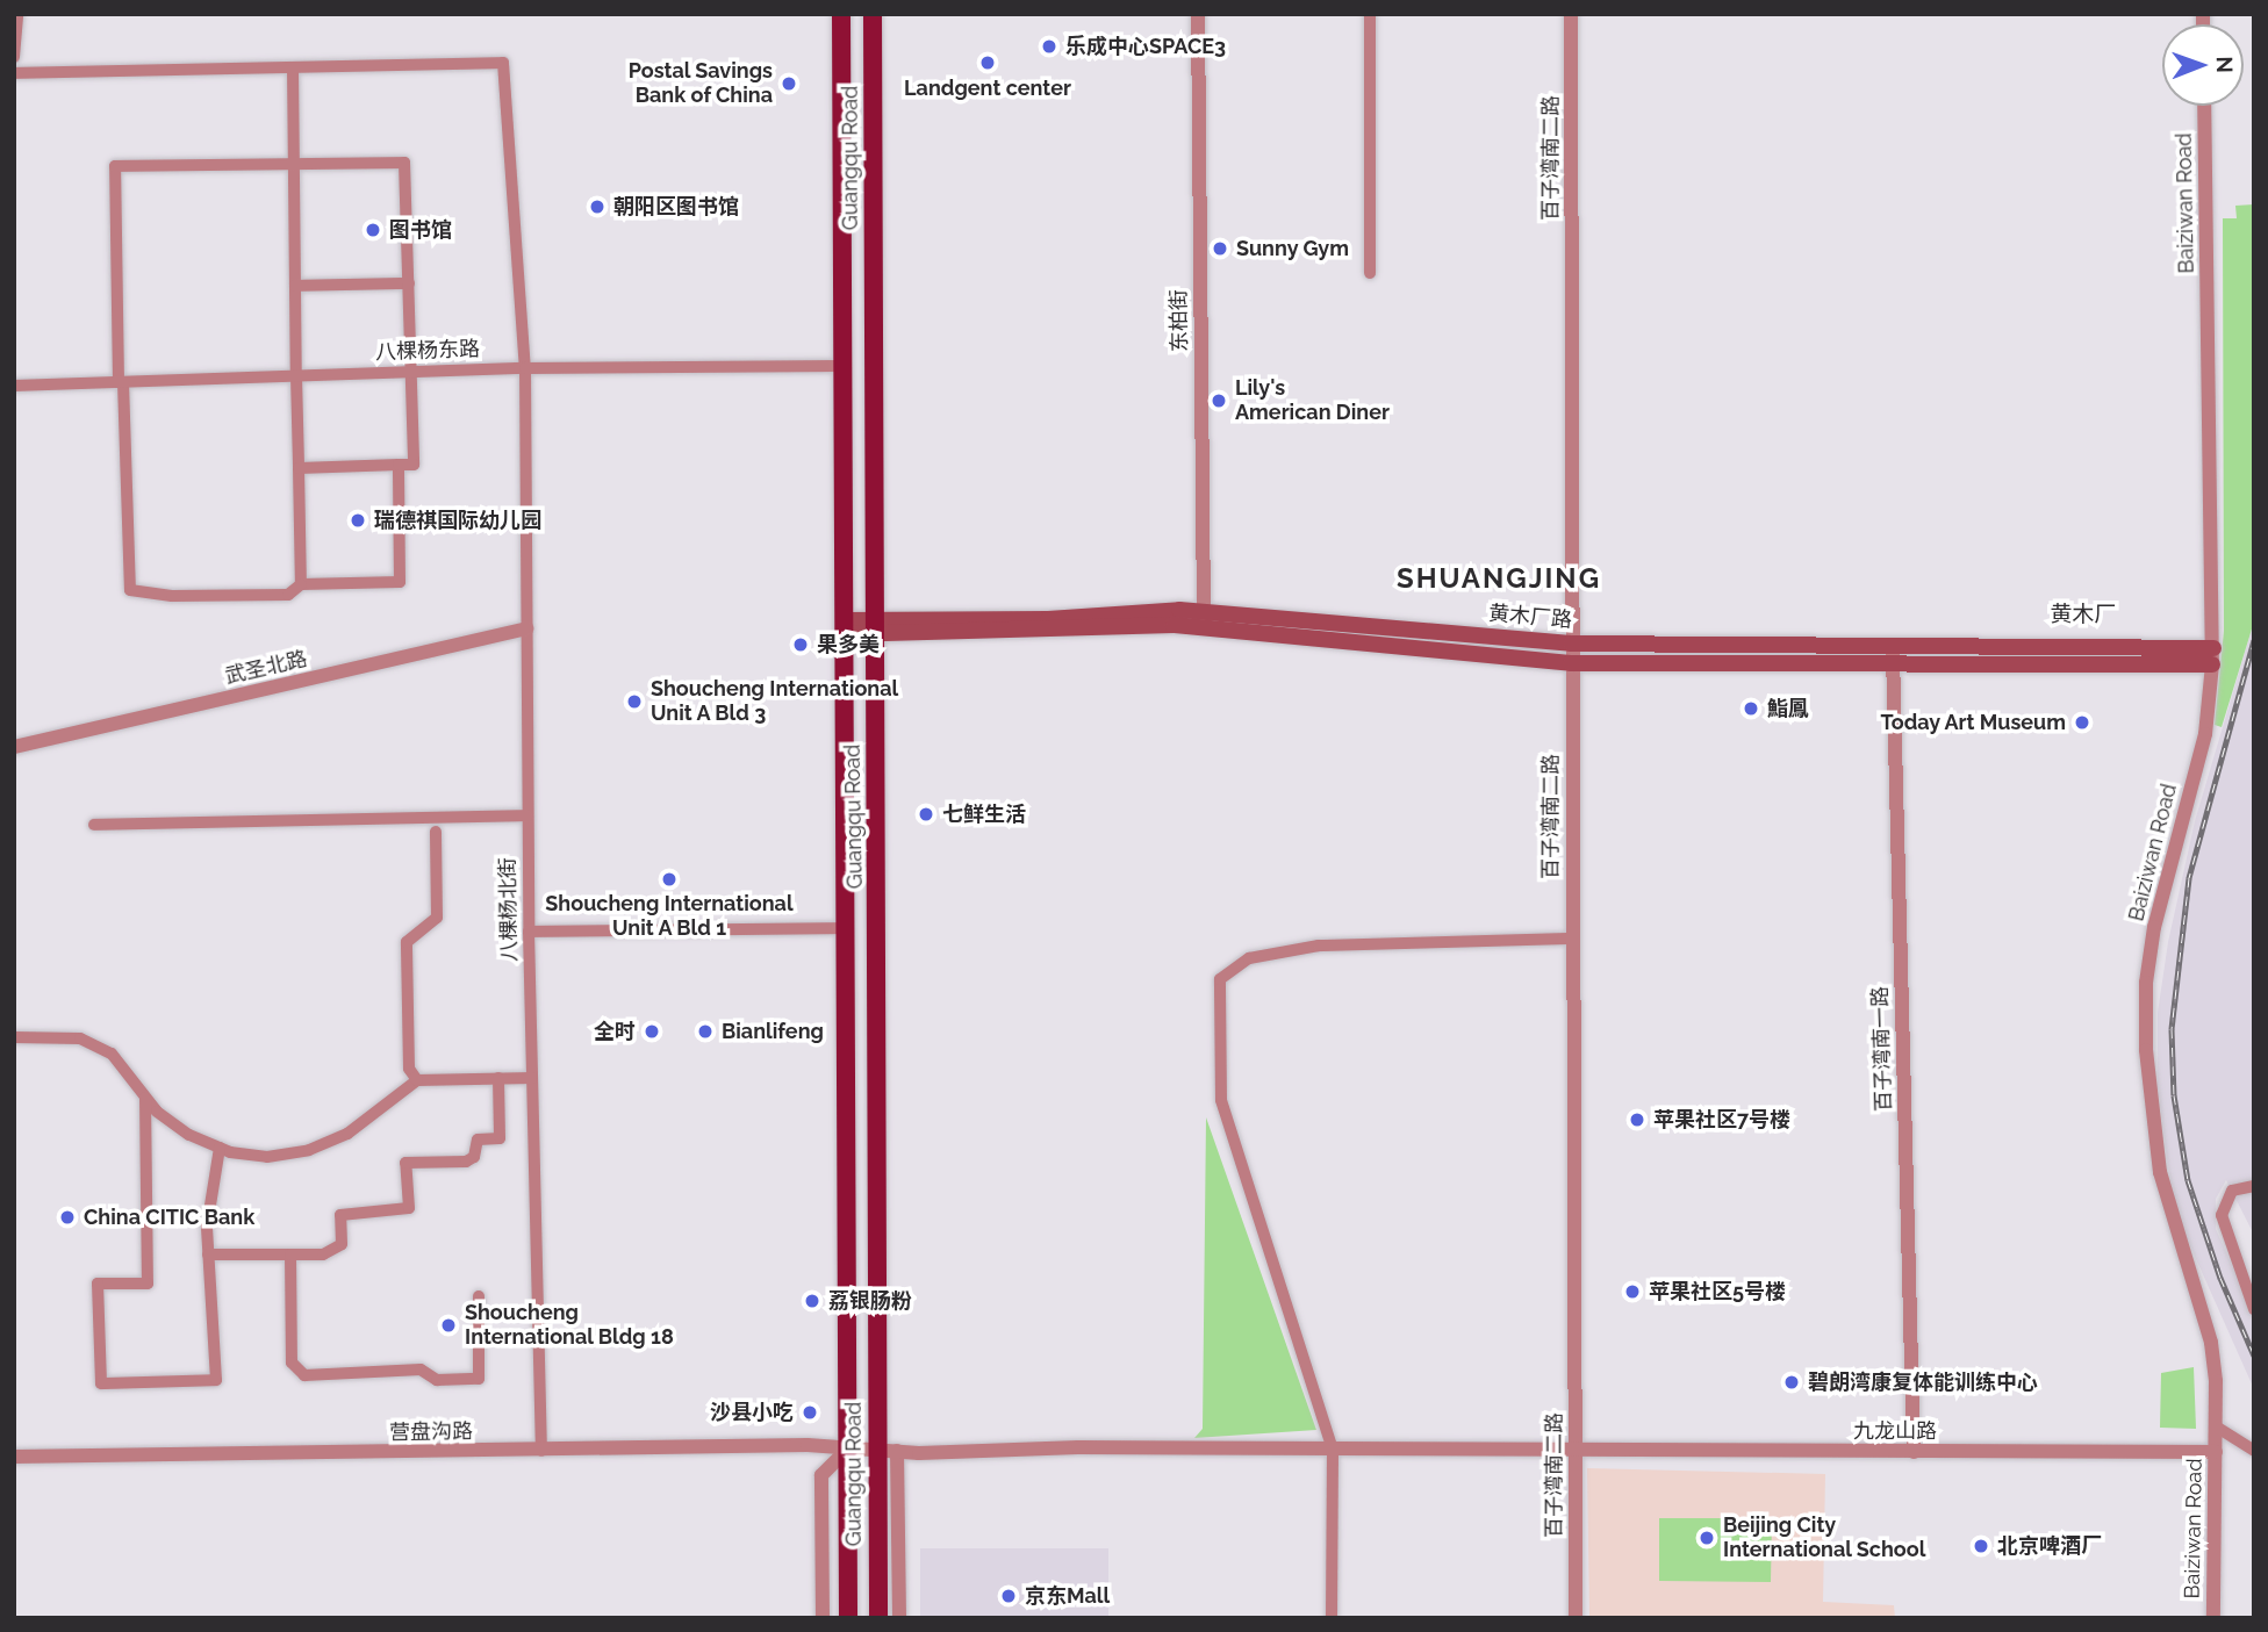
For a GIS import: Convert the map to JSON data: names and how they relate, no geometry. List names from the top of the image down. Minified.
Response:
{"streets":{"main road":["Guangqu Road","黄木厂路"],"street":["百子湾南二路","Baiziwan Road","东柏街","八棵杨东路","武圣北路","八棵杨北街","百子湾南一路","九龙山路","营盘沟路"]},"crossings":[["Guangqu Road","八棵杨东路"],["Guangqu Road","黄木厂路"],["Guangqu Road","营盘沟路"],["百子湾南二路","黄木厂路"],["百子湾南二路","九龙山路"],["Baiziwan Road","黄木厂路"],["Baiziwan Road","九龙山路"],["东柏街","黄木厂路"],["八棵杨东路","八棵杨北街"],["黄木厂路","百子湾南一路"],["武圣北路","八棵杨北街"],["八棵杨北街","营盘沟路"],["百子湾南一路","九龙山路"],["九龙山路","营盘沟路"]],"districts":["SHUANGJING","黄木厂"],"places":["乐成中心SPACE3","Landgent center","Postal Savings Bank of China","朝阳区图书馆","图书馆","Sunny Gym","Lily's American Diner","瑞德祺国际幼儿园","果多美","Shoucheng International Unit A Bld 3","鮨鳳","Today Art Museum","七鲜生活","Shoucheng International Unit A Bld 1","全时","Bianlifeng","苹果社区7号楼","China CITIC Bank","苹果社区5号楼","荔银肠粉","Shoucheng International Bldg 18","碧朗湾康复体能训练中心","沙县小吃","Beijing City International School","北京啤酒厂","京东Mall"],"north":"right"}
